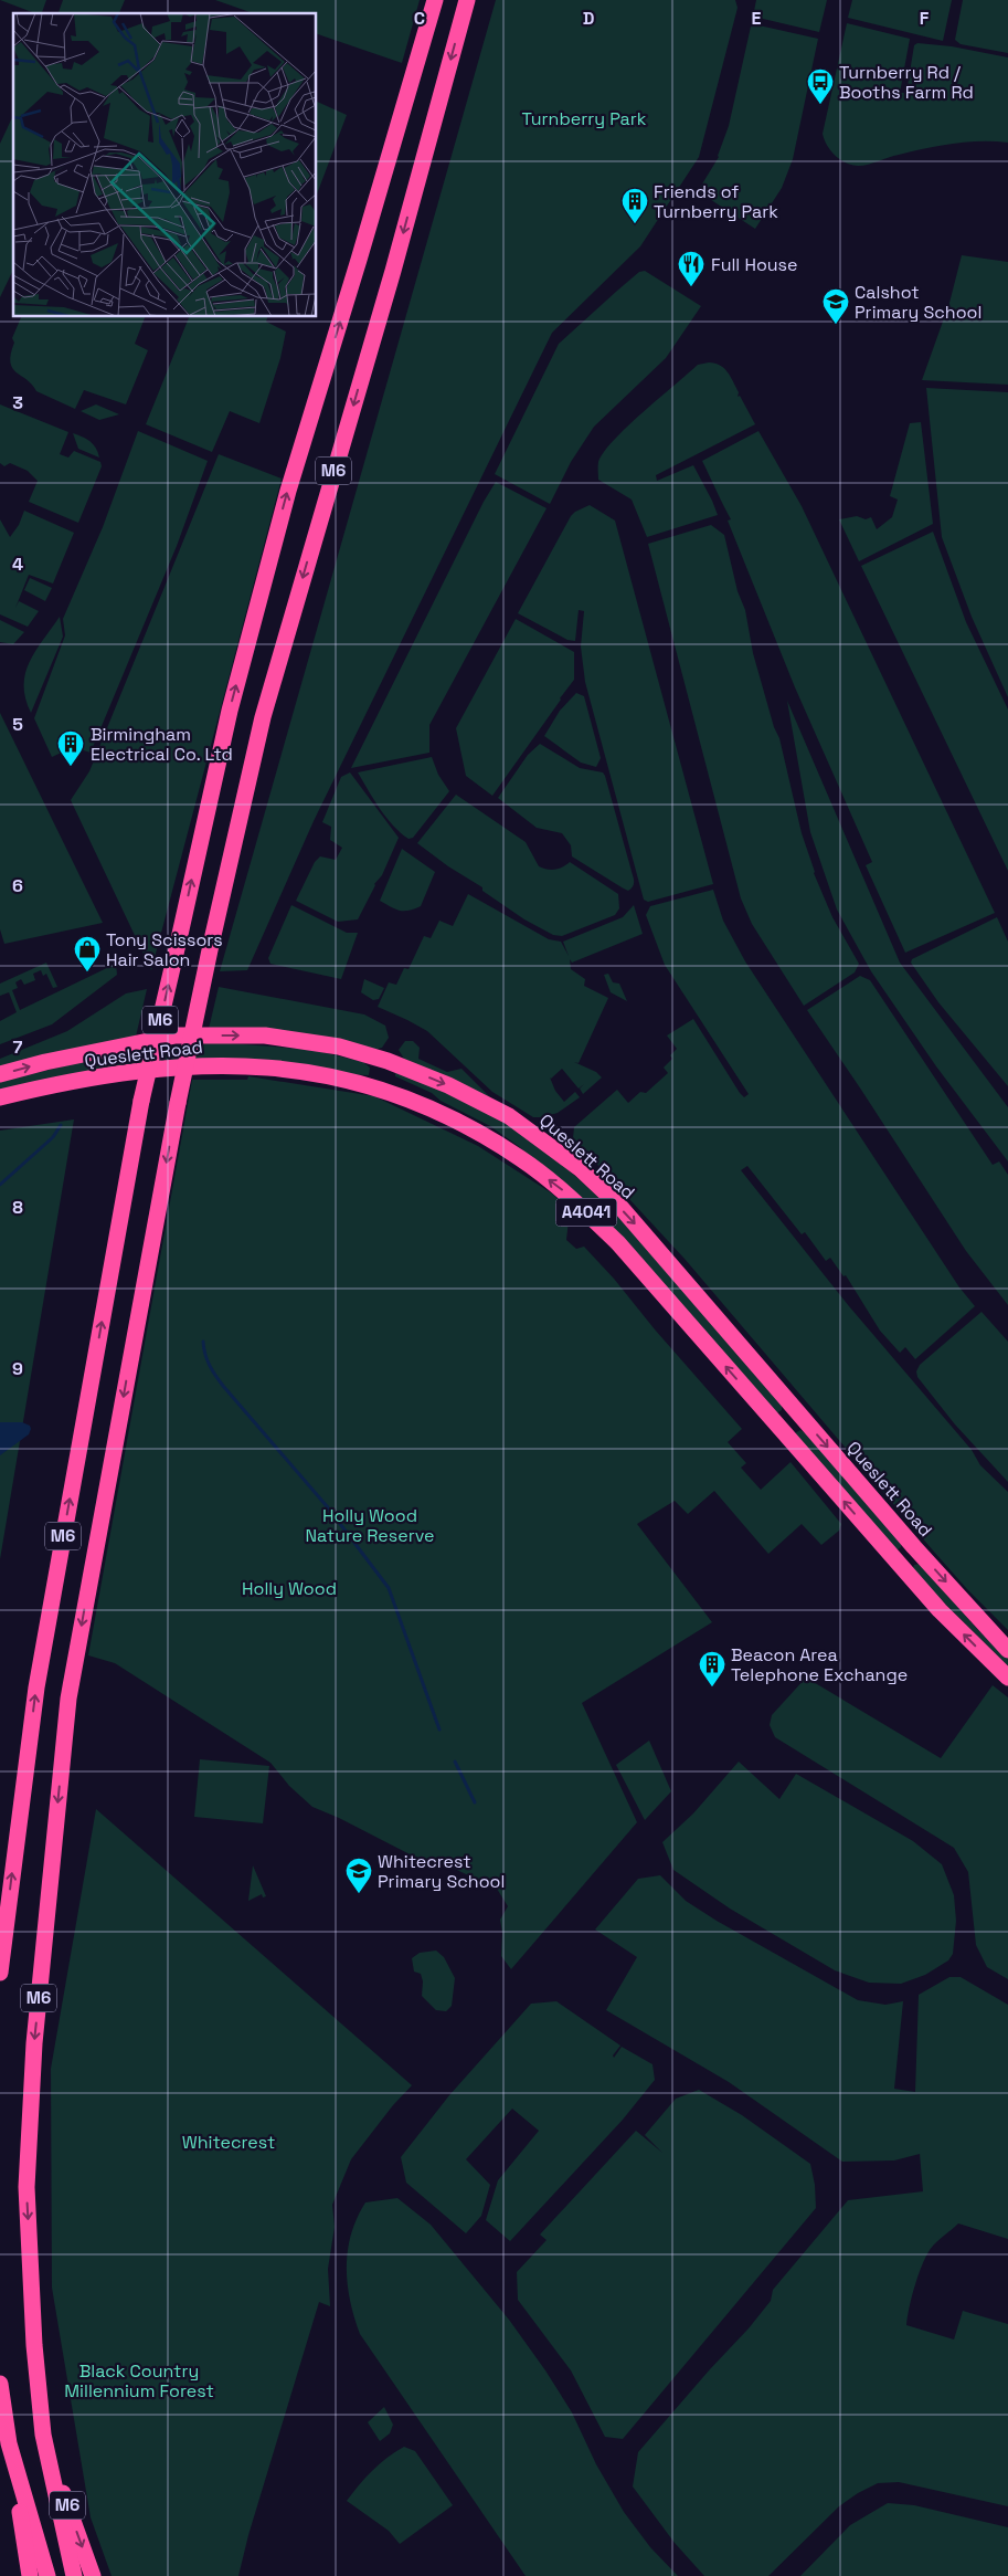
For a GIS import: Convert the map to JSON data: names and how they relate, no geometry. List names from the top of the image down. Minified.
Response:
{"streets":{"highway":["M6","Queslett Road","A4041"]},"parks":["Turnberry Park","Holly Wood Nature Reserve","Holly Wood","Whitecrest","Black Country Millennium Forest"],"places":{"bus stop":["Turnberry Rd / Booths Farm Rd"],"building":["Friends of Turnberry Park","Birmingham Electrical Co. Ltd","Beacon Area Telephone Exchange"],"restaurant":["Full House"],"school or university":["Calshot Primary School","Whitecrest Primary School"],"shop":["Tony Scissors Hair Salon"]},"grid":{"columns":["C","D","E","F"],"rows":["3","4","5","6","7","8","9"]}}
